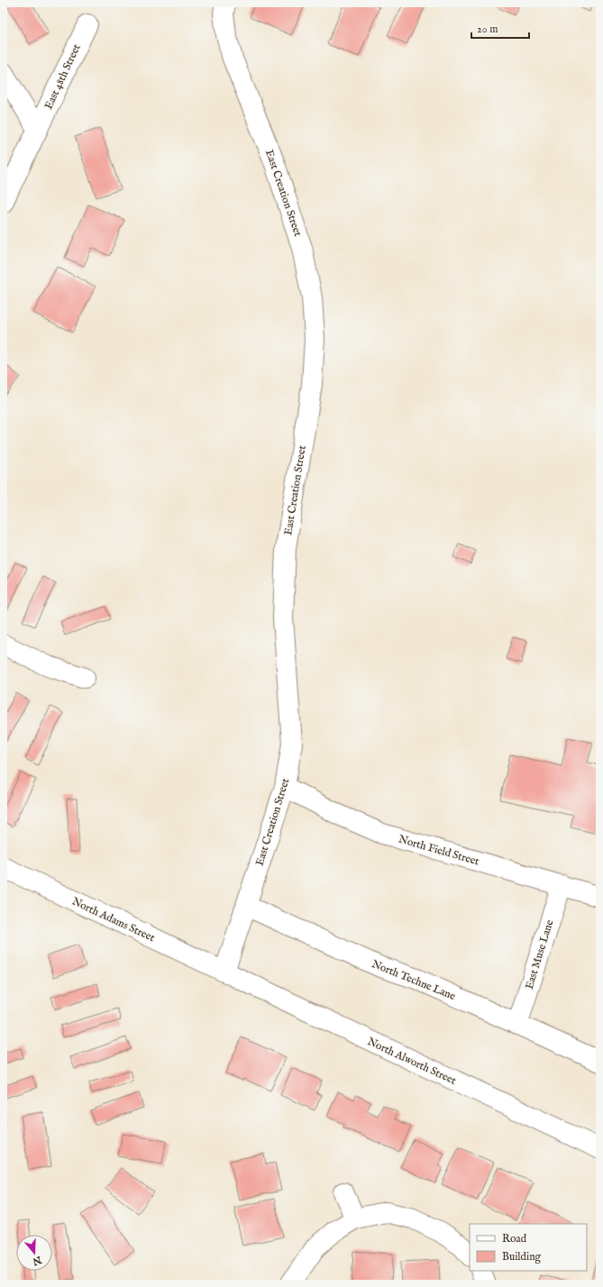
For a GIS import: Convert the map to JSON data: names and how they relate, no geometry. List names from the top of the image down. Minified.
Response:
{"streets":{"street":["East 48th Street","East Creation Street","North Field Street","North Adams Street","East Muse Lane","North Techne Lane","North Alworth Street"]},"crossings":[["East Creation Street","North Field Street"],["East Creation Street","North Adams Street"],["East Creation Street","North Techne Lane"],["East Creation Street","North Alworth Street"],["North Field Street","East Muse Lane"],["North Adams Street","North Alworth Street"],["East Muse Lane","North Techne Lane"]],"legend":["Road","Building"],"scale_bar":"20 m","north":"bottom"}
